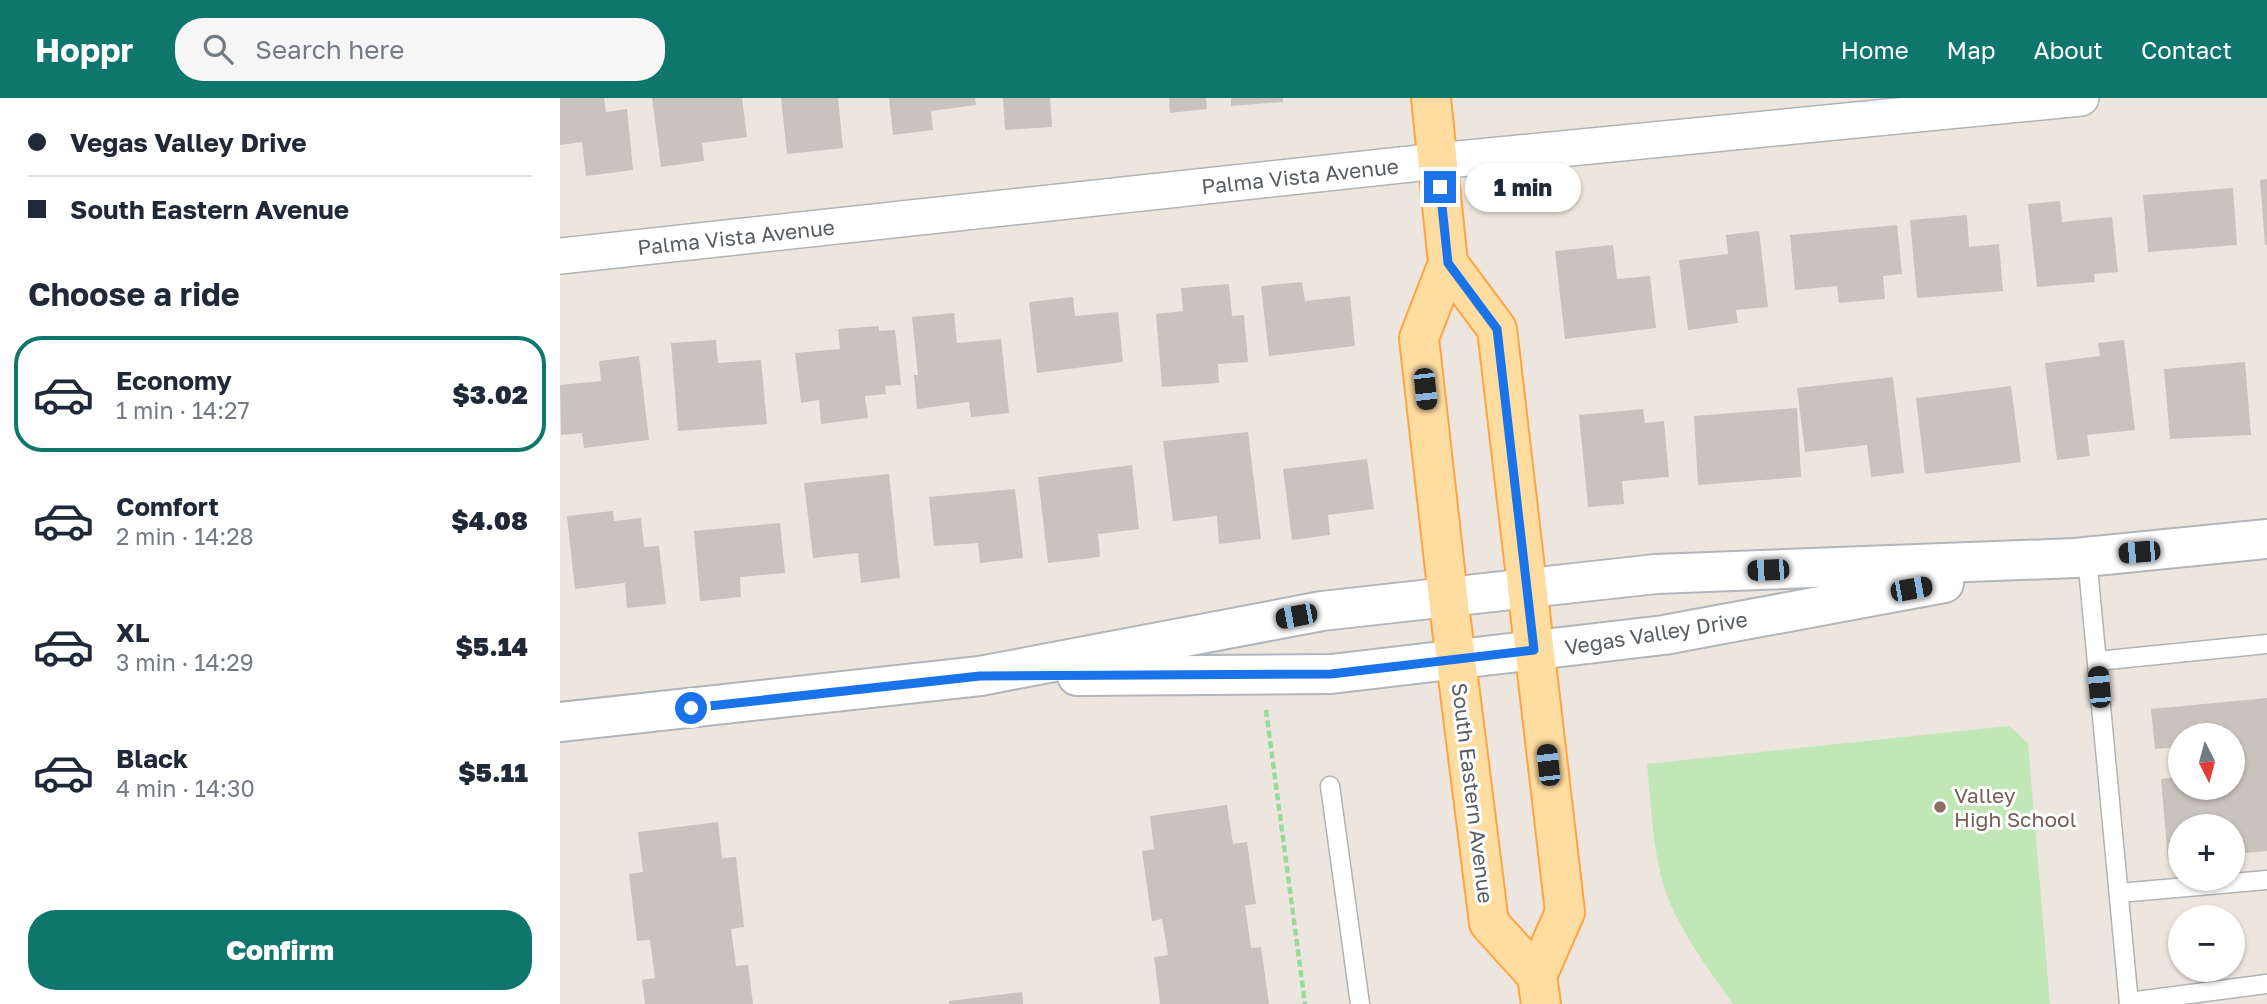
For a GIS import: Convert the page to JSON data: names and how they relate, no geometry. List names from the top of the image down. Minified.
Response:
{"streets":{"main road":["South Eastern Avenue"],"street":["Palma Vista Avenue","Vegas Valley Drive"]},"crossings":[["Palma Vista Avenue","South Eastern Avenue"],["Vegas Valley Drive","South Eastern Avenue"]],"places":["Valley High School"],"north":"bottom","page":{"header":"Hoppr","search":"Search here","nav":["Home","Map","About","Contact"],"banner":["Vegas Valley Drive","South Eastern Avenue"],"bubble":"1 min","heading":"Choose a ride","list":[{"name":"Economy","note":"1 min · 14:27","value":"$3.02"},{"name":"Comfort","note":"2 min · 14:28","value":"$4.08"},{"name":"XL","note":"3 min · 14:29","value":"$5.14"},{"name":"Black","note":"4 min · 14:30","value":"$5.11"}],"map_buttons":["+","−"],"buttons":"Confirm"}}
